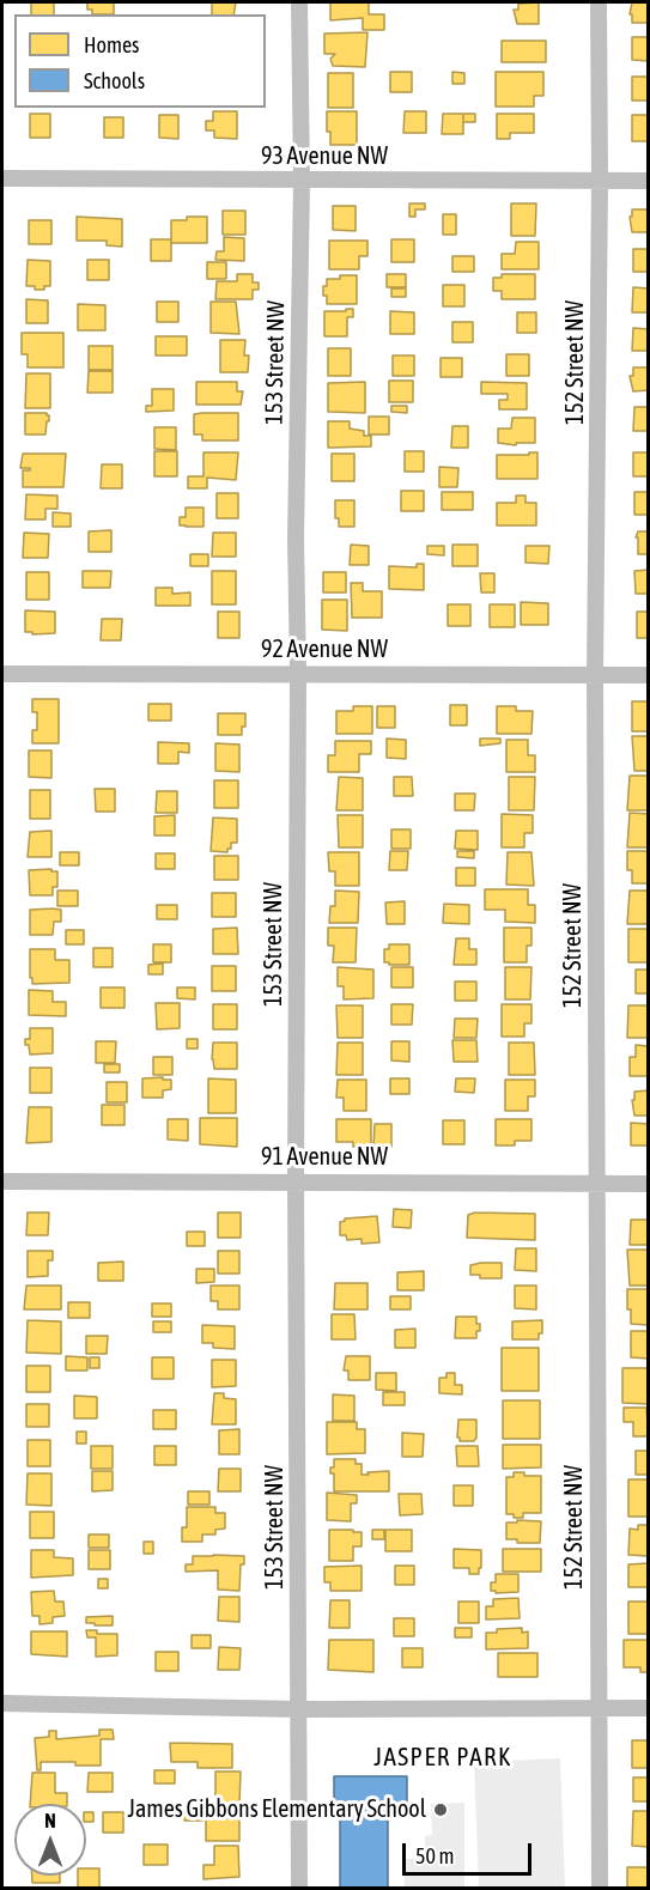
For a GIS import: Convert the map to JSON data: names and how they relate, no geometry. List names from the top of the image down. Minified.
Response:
{"streets":{"street":["93 Avenue NW","153 Street NW","152 Street NW","92 Avenue NW","91 Avenue NW"]},"crossings":[["93 Avenue NW","153 Street NW"],["93 Avenue NW","152 Street NW"],["153 Street NW","92 Avenue NW"],["153 Street NW","91 Avenue NW"],["152 Street NW","92 Avenue NW"],["152 Street NW","91 Avenue NW"]],"districts":["JASPER PARK"],"places":["James Gibbons Elementary School"],"legend":["Homes","Schools"],"scale_bar":"50 m","north":"top"}
